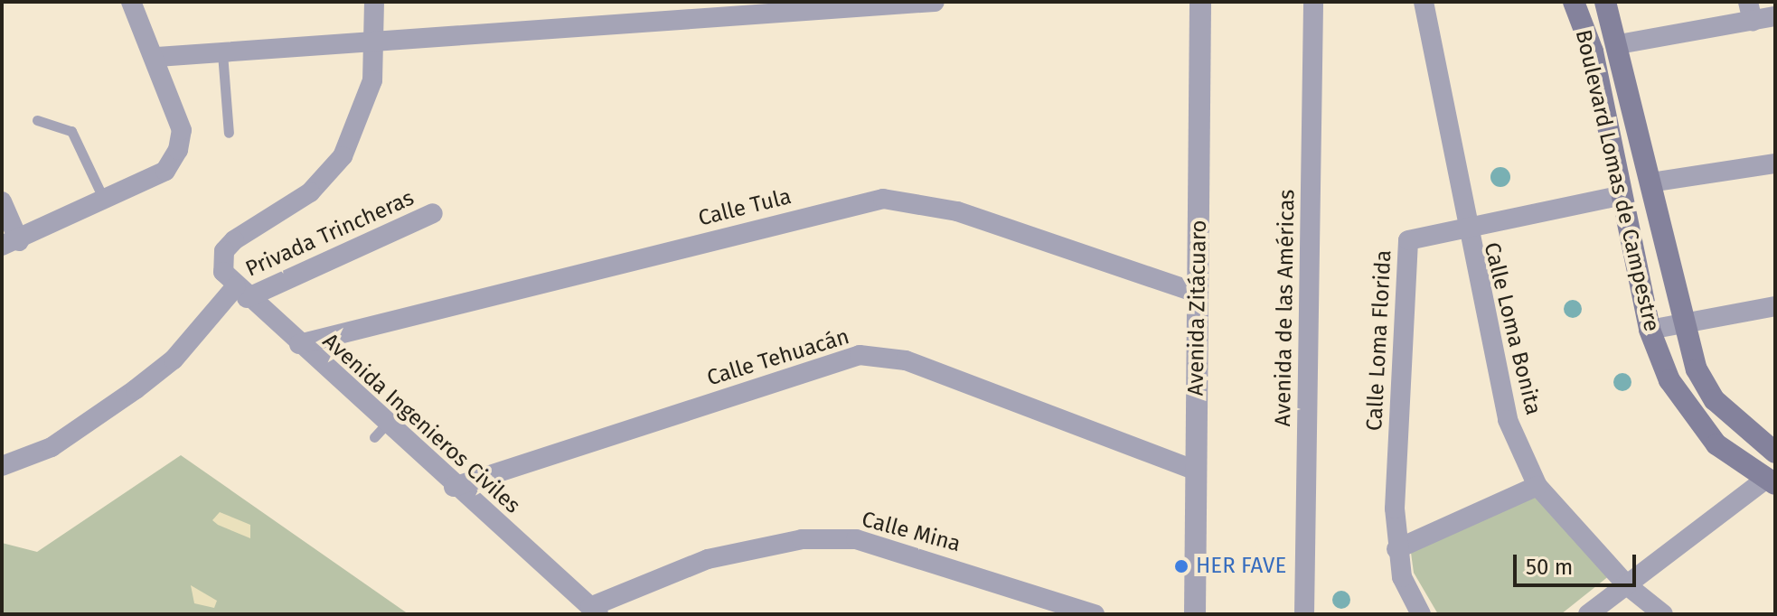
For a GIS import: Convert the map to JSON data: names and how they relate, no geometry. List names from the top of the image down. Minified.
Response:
{"streets":{"main road":["Boulevard Lomas de Campestre"],"street":["Calle Tula","Privada Trincheras","Avenida Zitácuaro","Avenida de las Américas","Calle Loma Bonita","Calle Loma Florida","Calle Tehuacán","Avenida Ingenieros Civiles","Calle Mina"]},"crossings":[["Boulevard Lomas de Campestre","Calle Loma Florida"],["Calle Tula","Avenida Zitácuaro"],["Calle Tula","Avenida Ingenieros Civiles"],["Privada Trincheras","Avenida Ingenieros Civiles"],["Avenida Zitácuaro","Calle Tehuacán"],["Calle Loma Bonita","Calle Loma Florida"],["Calle Tehuacán","Avenida Ingenieros Civiles"],["Avenida Ingenieros Civiles","Calle Mina"]],"places":["HER FAVE"],"scale_bar":"50 m"}
